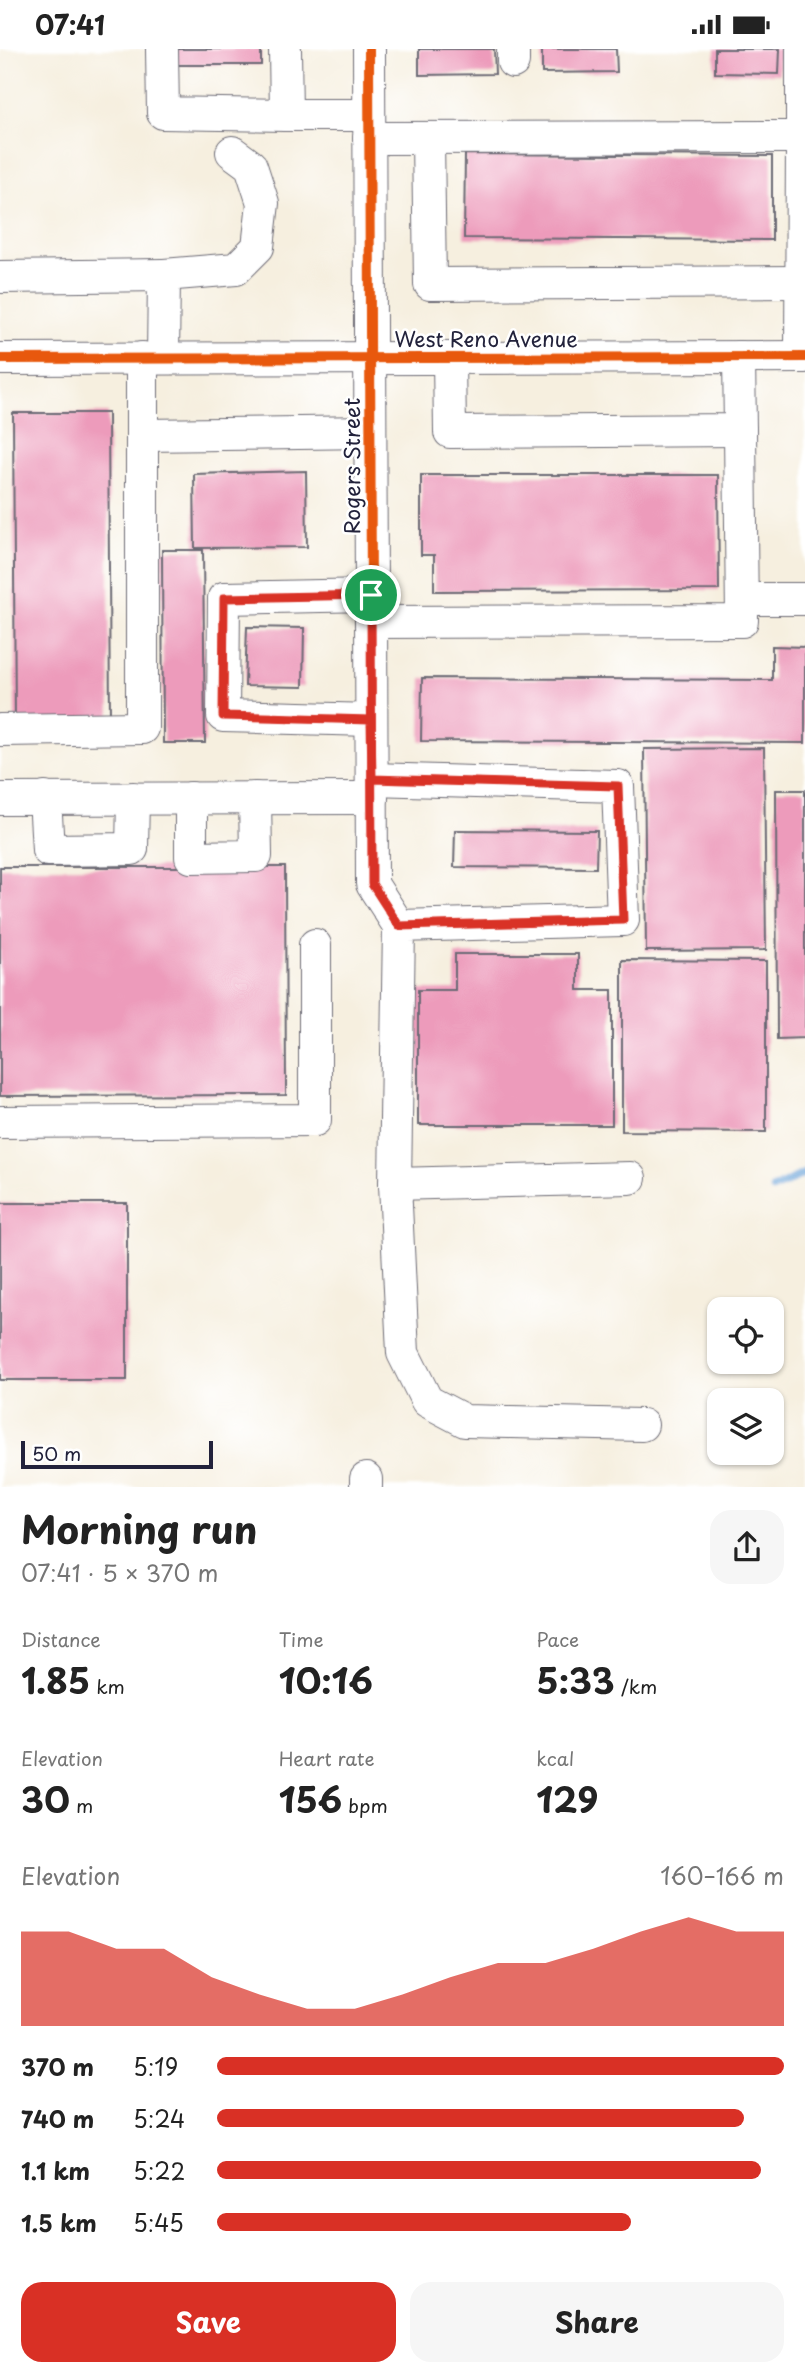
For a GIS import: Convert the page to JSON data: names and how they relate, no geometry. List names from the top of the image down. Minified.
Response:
{"streets":{"street":["West Reno Avenue","Rogers Street"]},"crossings":[["West Reno Avenue","Rogers Street"]],"scale_bar":"50 m","page":{"status":"07:41","scale":"50 m","heading":["Morning run","07:41 · 5 × 370 m"],"stats":[["Distance","1.85 km"],["Time","10:16"],["Pace","5:33 /km"],["Elevation","30 m"],["Heart rate","156 bpm"],["kcal","129"]],"chart":["Elevation","160–166 m"],"list":[{"name":"370 m","note":"5:19"},{"name":"740 m","note":"5:24"},{"name":"1.1 km","note":"5:22"},{"name":"1.5 km","note":"5:45"}],"buttons":["Save","Share"]}}
